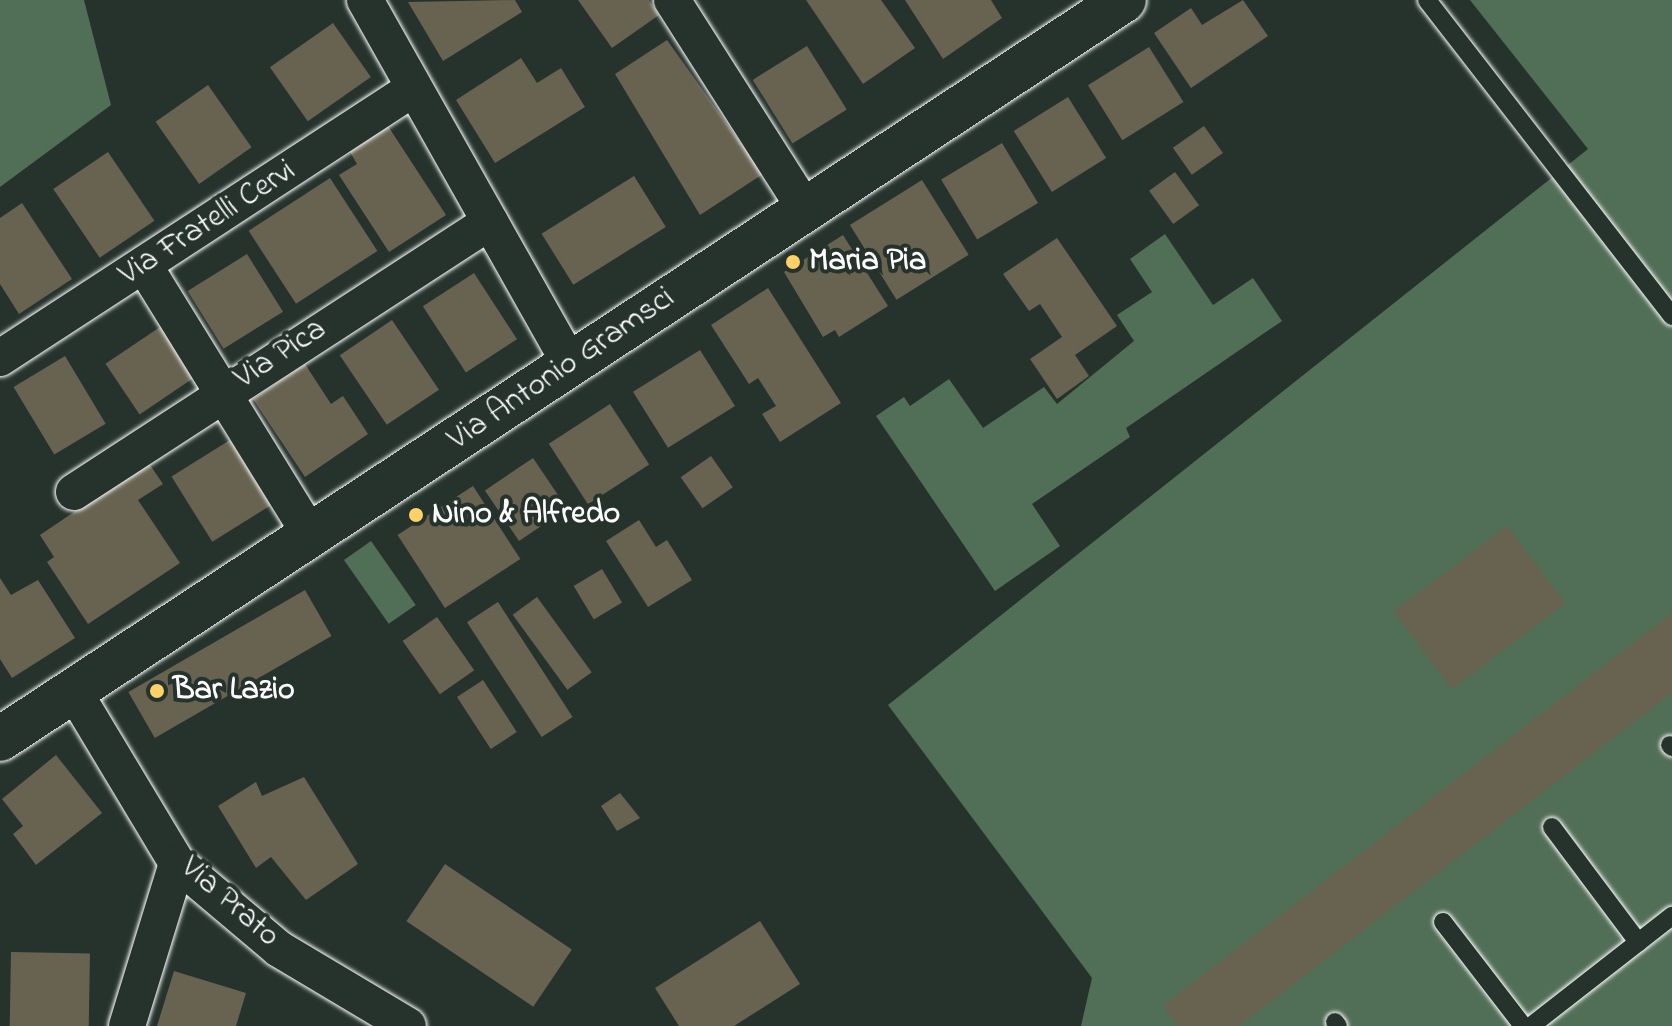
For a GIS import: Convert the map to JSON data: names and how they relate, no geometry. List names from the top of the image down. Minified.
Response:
{"streets":{"street":["Via Fratelli Cervi","Via Pica","Via Antonio Gramsci","Via Prato"]},"crossings":[["Via Antonio Gramsci","Via Prato"]],"places":["Maria Pia","Nino & Alfredo","Bar Lazio"]}
